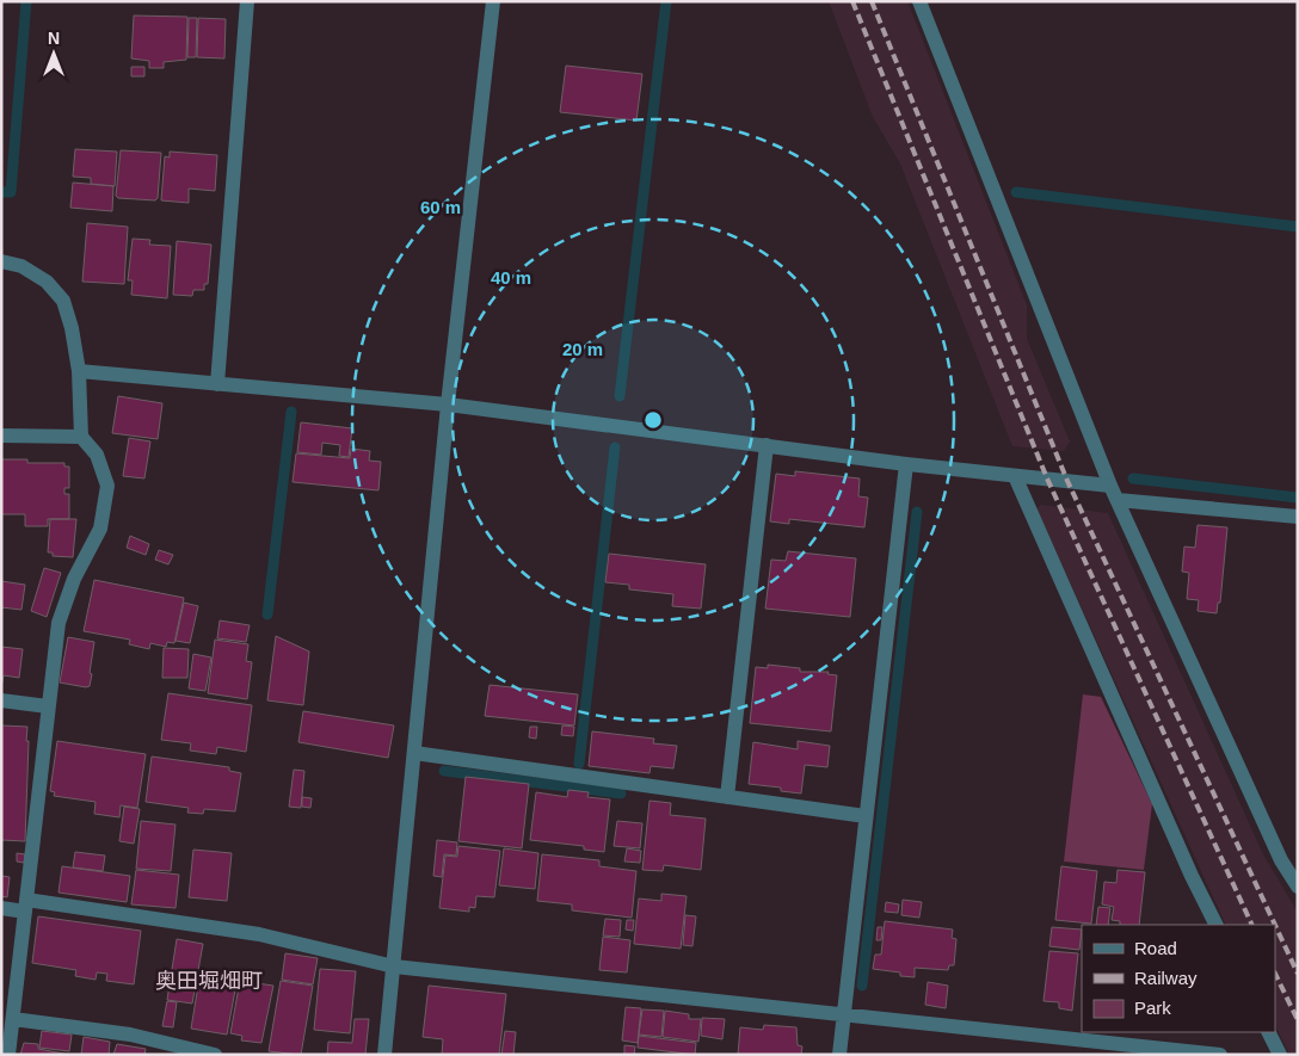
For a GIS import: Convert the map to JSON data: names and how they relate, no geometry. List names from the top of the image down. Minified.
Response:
{"districts":["奥田堀畑町"],"legend":["Road","Railway","Park"],"north":"top","rings":["60 m","40 m","20 m"]}
